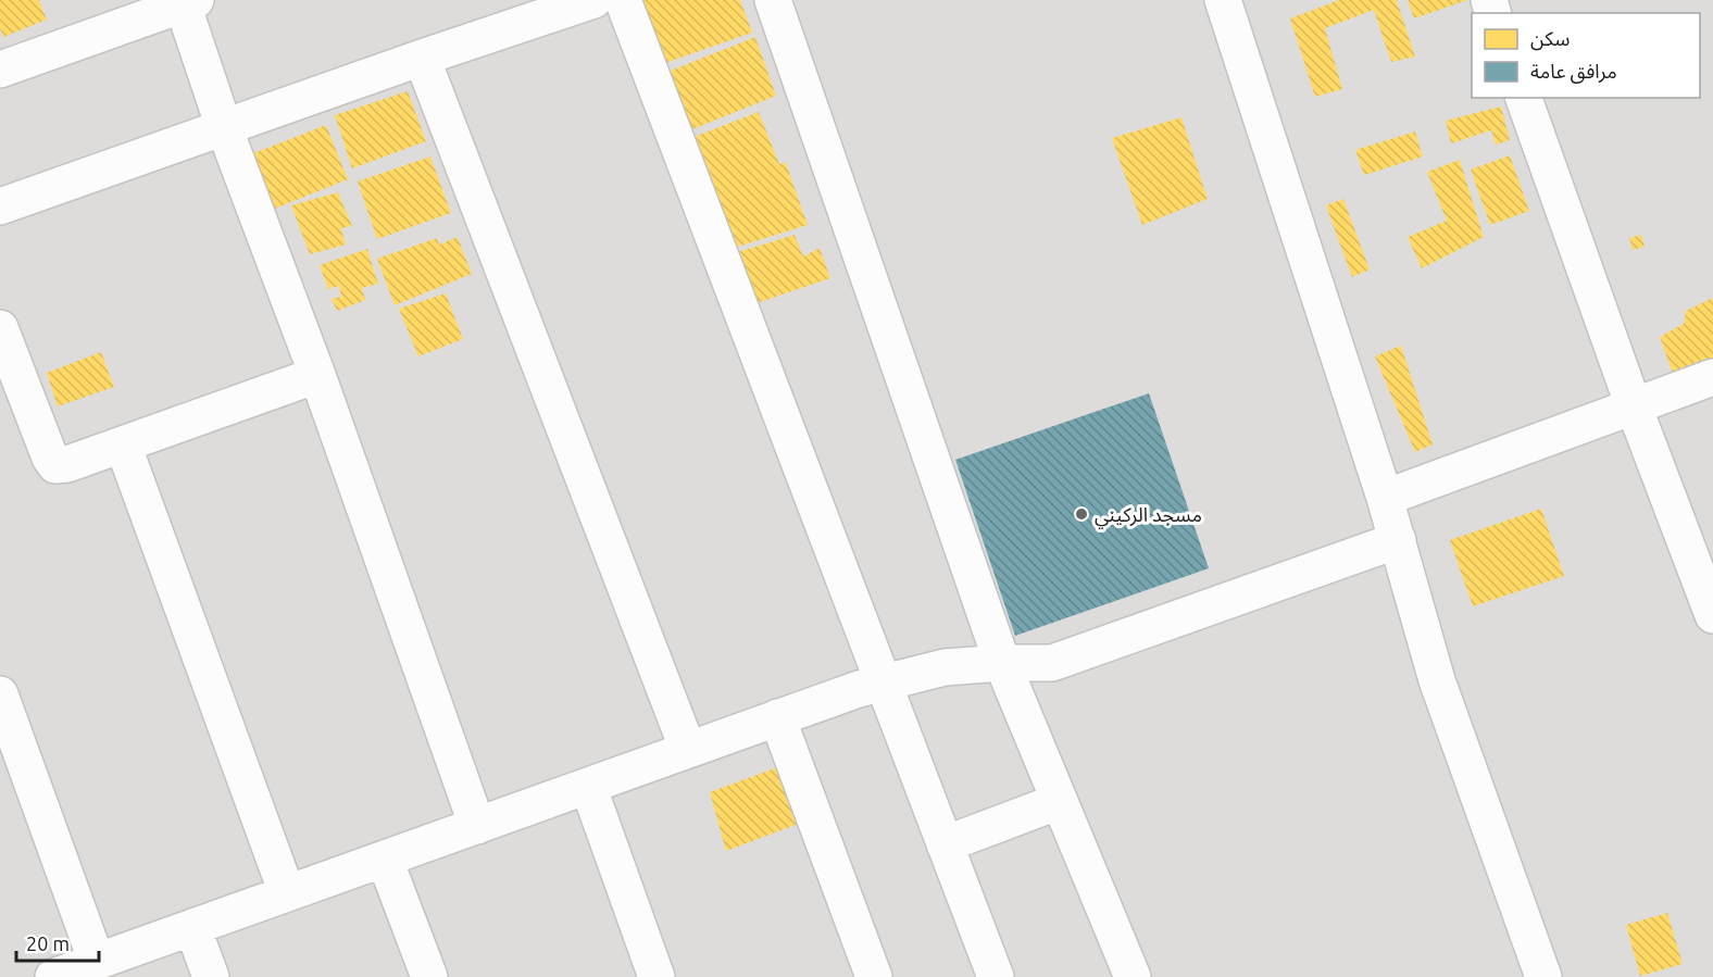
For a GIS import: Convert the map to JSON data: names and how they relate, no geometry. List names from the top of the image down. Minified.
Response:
{"places":["مسجد الركيني"],"legend":["سكن","مرافق عامة"],"scale_bar":"20 m"}
